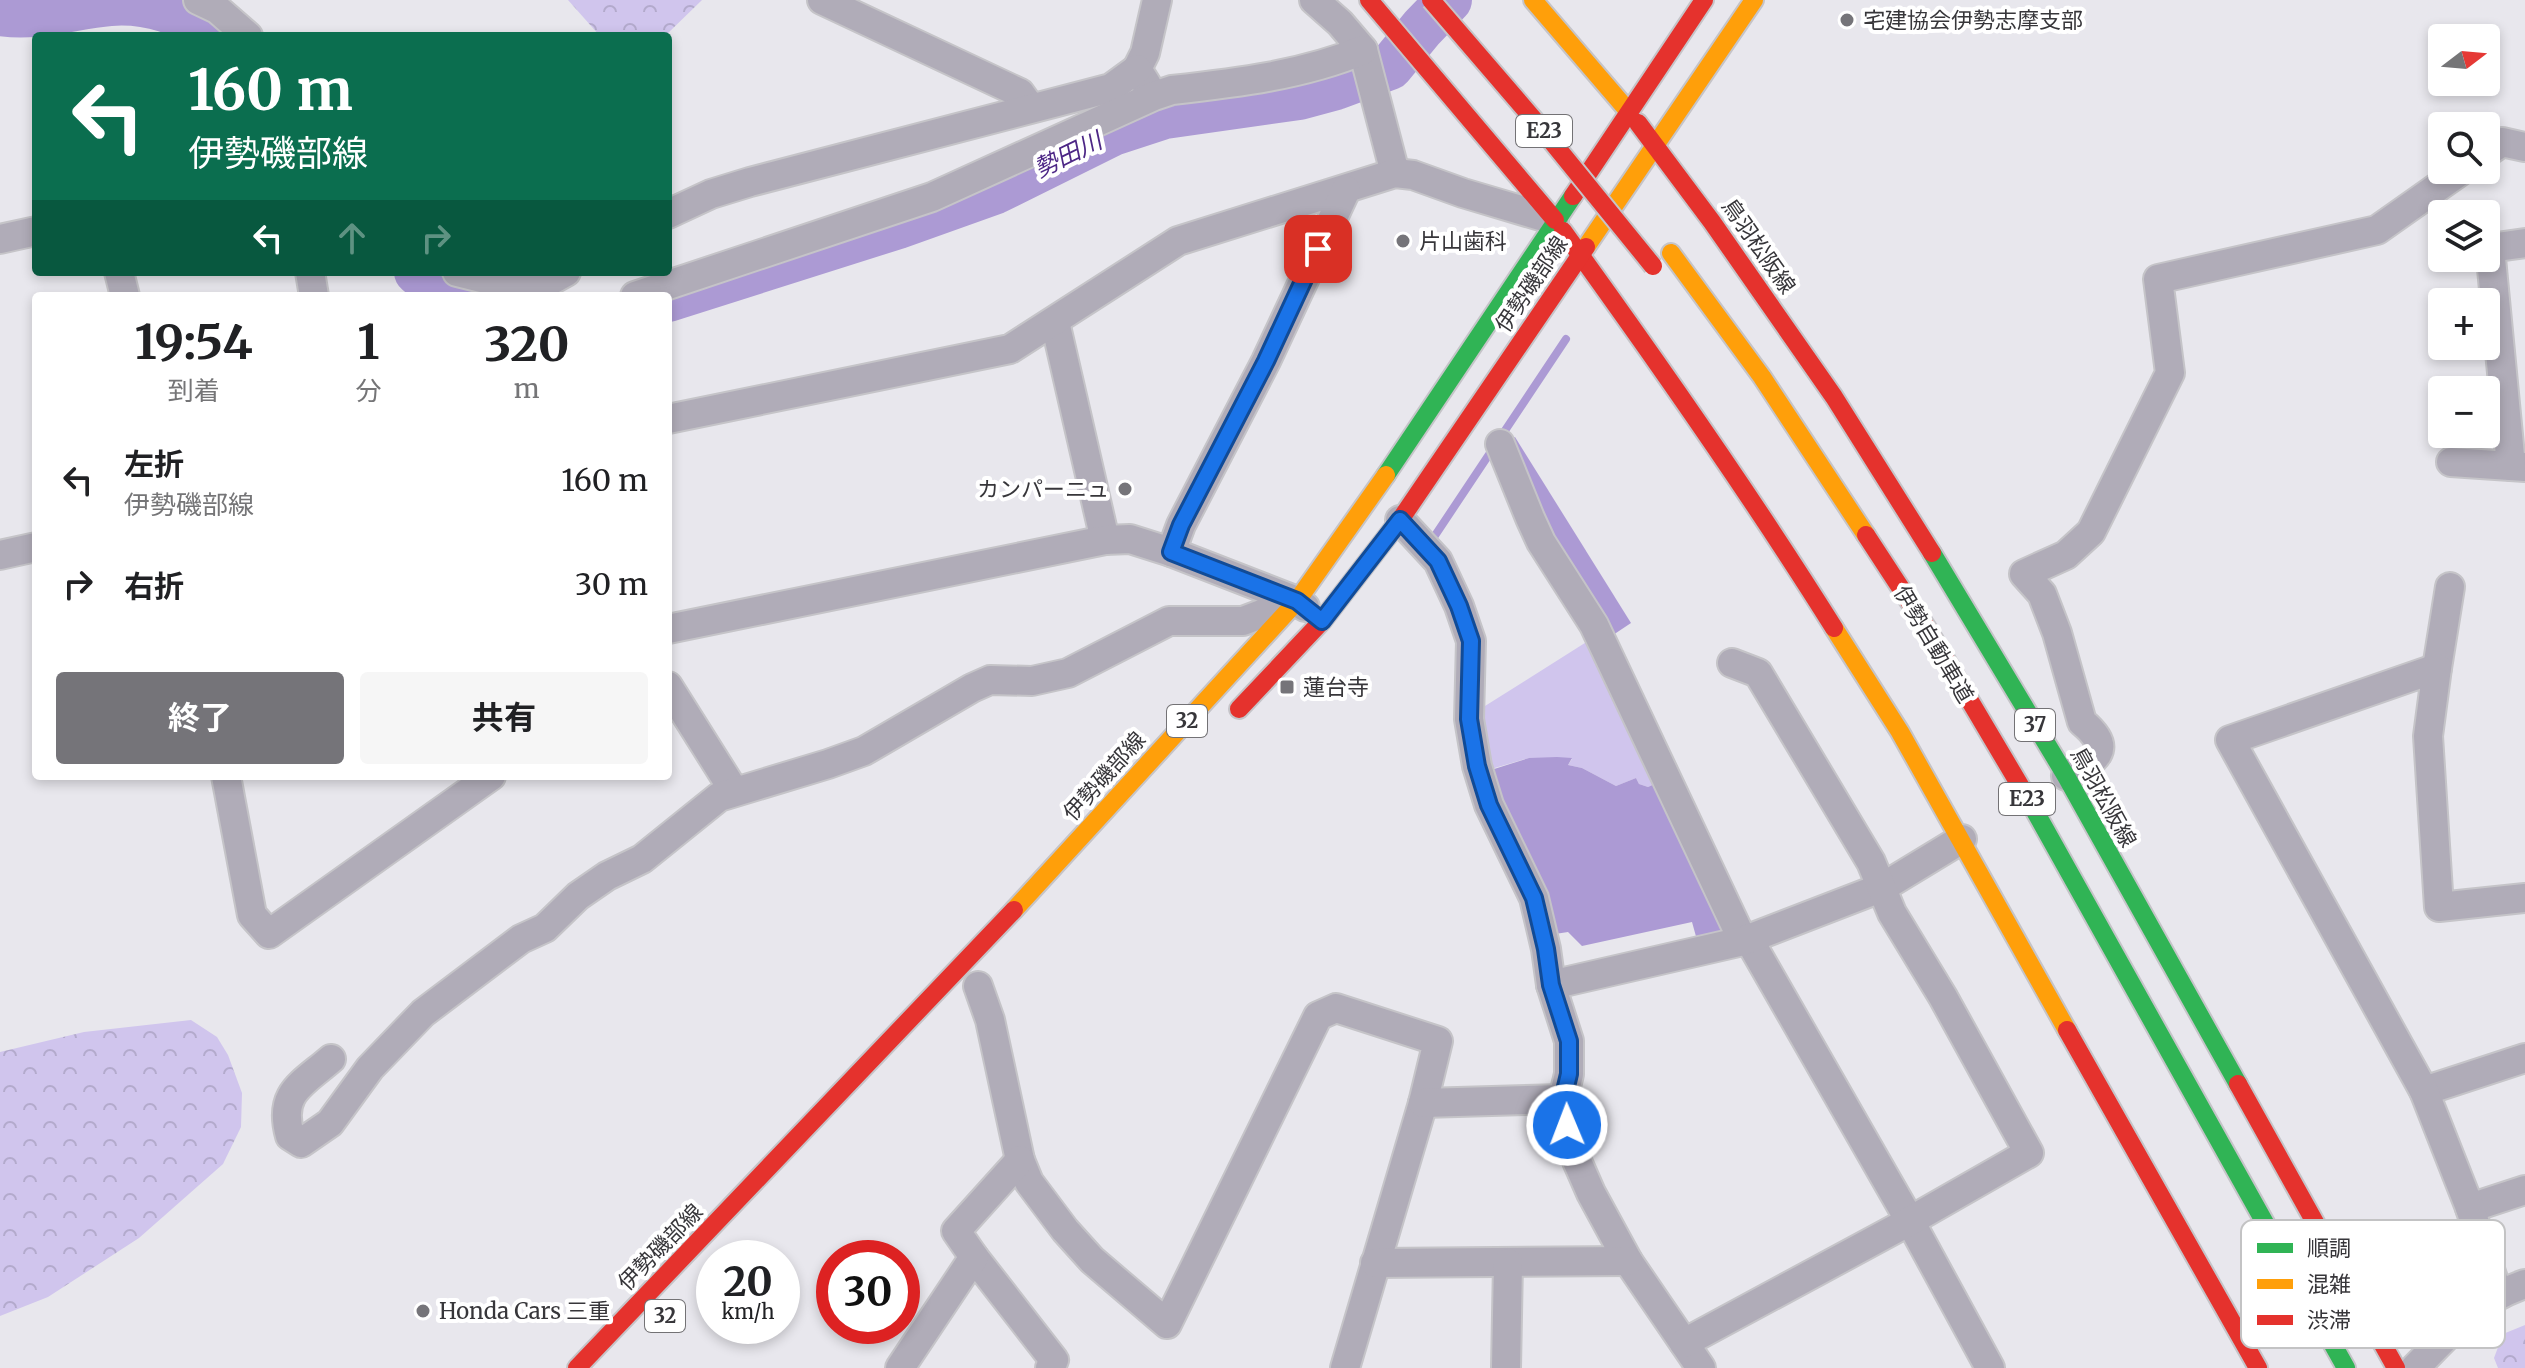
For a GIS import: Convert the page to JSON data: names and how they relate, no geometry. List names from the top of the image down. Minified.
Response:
{"streets":{"main road":["E23","鳥羽松阪線","伊勢磯部線","伊勢自動車道","32","37"]},"crossings":[["E23","伊勢磯部線"],["鳥羽松阪線","伊勢磯部線"]],"water":["勢田川"],"places":{"other":["宅建協会伊勢志摩支部","片山歯科","カンパーニュ","Honda Cars 三重"],"transit":["蓮台寺"]},"legend":["順調","混雑","渋滞"],"north":"right","page":{"map_buttons":["+","−"],"turn":["160 m","伊勢磯部線"],"eta":["19:54","到着","1","分","320","m"],"list":[{"name":"左折","note":"伊勢磯部線","value":"160 m"},{"name":"右折","value":"30 m"}],"buttons":["終了","共有"],"speed":"20 km/h","limit":"30"}}
